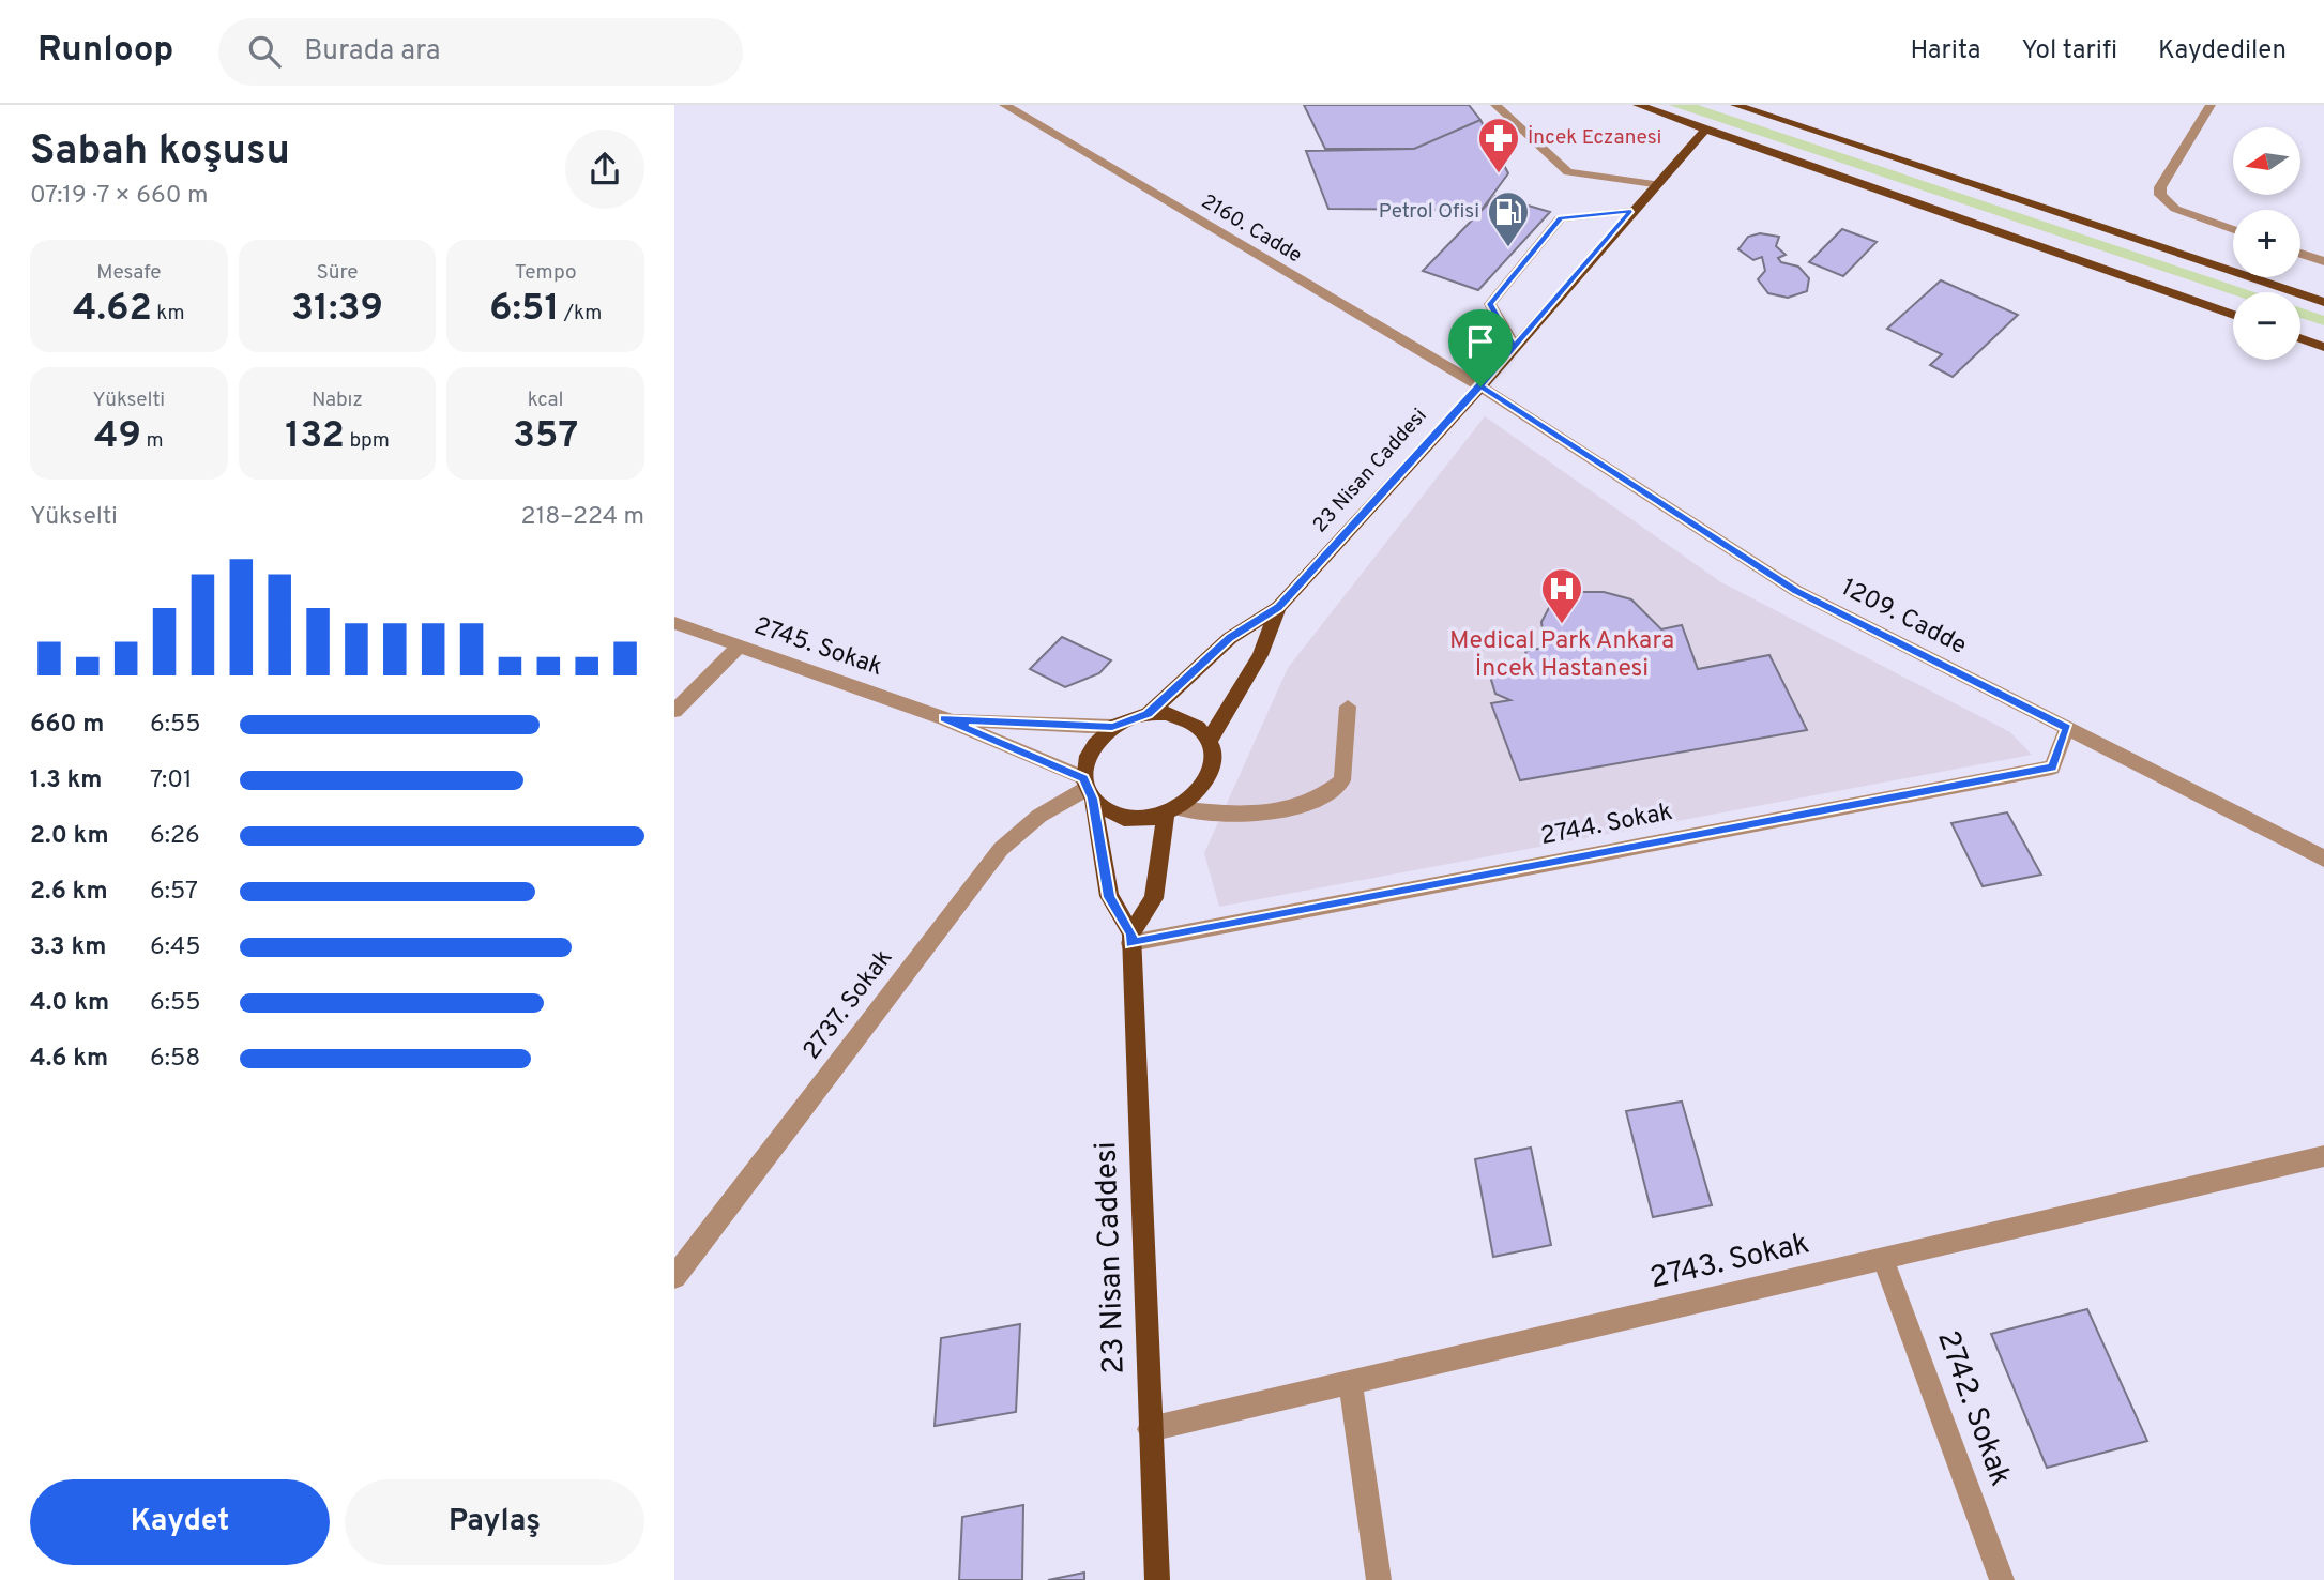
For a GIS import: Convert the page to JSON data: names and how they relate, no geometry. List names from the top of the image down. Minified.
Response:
{"streets":{"main road":["23 Nisan Caddesi"],"street":["2160. Cadde","1209. Cadde","2745. Sokak","2744. Sokak","2737. Sokak","2743. Sokak","2742. Sokak"]},"crossings":[["2160. Cadde","23 Nisan Caddesi"],["2160. Cadde","1209. Cadde"],["23 Nisan Caddesi","1209. Cadde"],["23 Nisan Caddesi","2745. Sokak"],["23 Nisan Caddesi","2744. Sokak"],["23 Nisan Caddesi","2737. Sokak"],["23 Nisan Caddesi","2743. Sokak"],["1209. Cadde","2744. Sokak"],["2745. Sokak","2737. Sokak"],["2743. Sokak","2742. Sokak"]],"places":{"pharmacy":["İncek Eczanesi"],"fuel station":["Petrol Ofisi"],"hospital":["Medical Park Ankara İncek Hastanesi"]},"north":"left","page":{"header":"Runloop","search":"Burada ara","nav":["Harita","Yol tarifi","Kaydedilen"],"heading":["Sabah koşusu","07:19 · 7 × 660 m"],"map_buttons":["+","−"],"stats":[["Mesafe","4.62 km"],["Süre","31:39"],["Tempo","6:51 /km"],["Yükselti","49 m"],["Nabız","132 bpm"],["kcal","357"]],"chart":["Yükselti","218–224 m"],"list":[{"name":"660 m","note":"6:55"},{"name":"1.3 km","note":"7:01"},{"name":"2.0 km","note":"6:26"},{"name":"2.6 km","note":"6:57"},{"name":"3.3 km","note":"6:45"},{"name":"4.0 km","note":"6:55"},{"name":"4.6 km","note":"6:58"}],"buttons":["Kaydet","Paylaş"]}}
